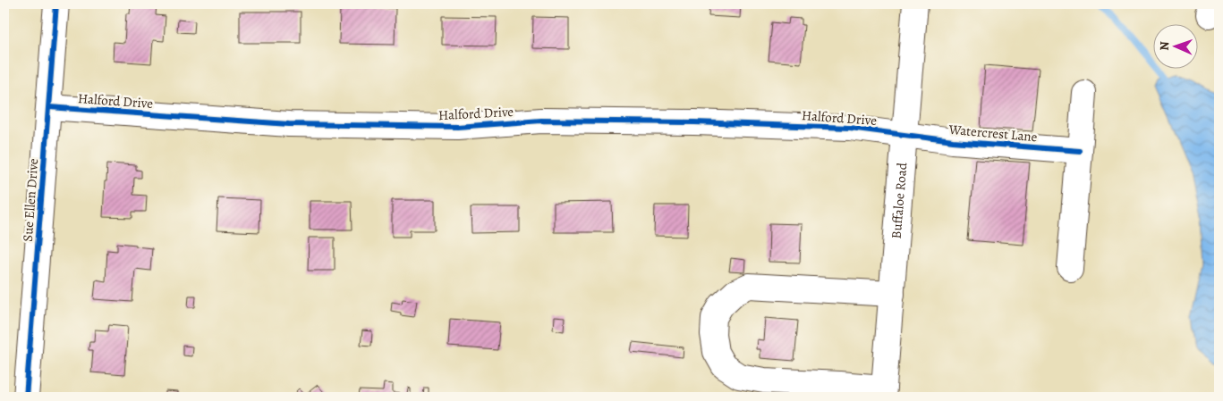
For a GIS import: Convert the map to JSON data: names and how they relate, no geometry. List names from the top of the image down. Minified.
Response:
{"streets":{"street":["Halford Drive","Watercrest Lane","Sue Ellen Drive","Buffaloe Road"]},"crossings":[["Halford Drive","Watercrest Lane"],["Halford Drive","Sue Ellen Drive"],["Halford Drive","Buffaloe Road"],["Watercrest Lane","Buffaloe Road"]],"north":"left"}
